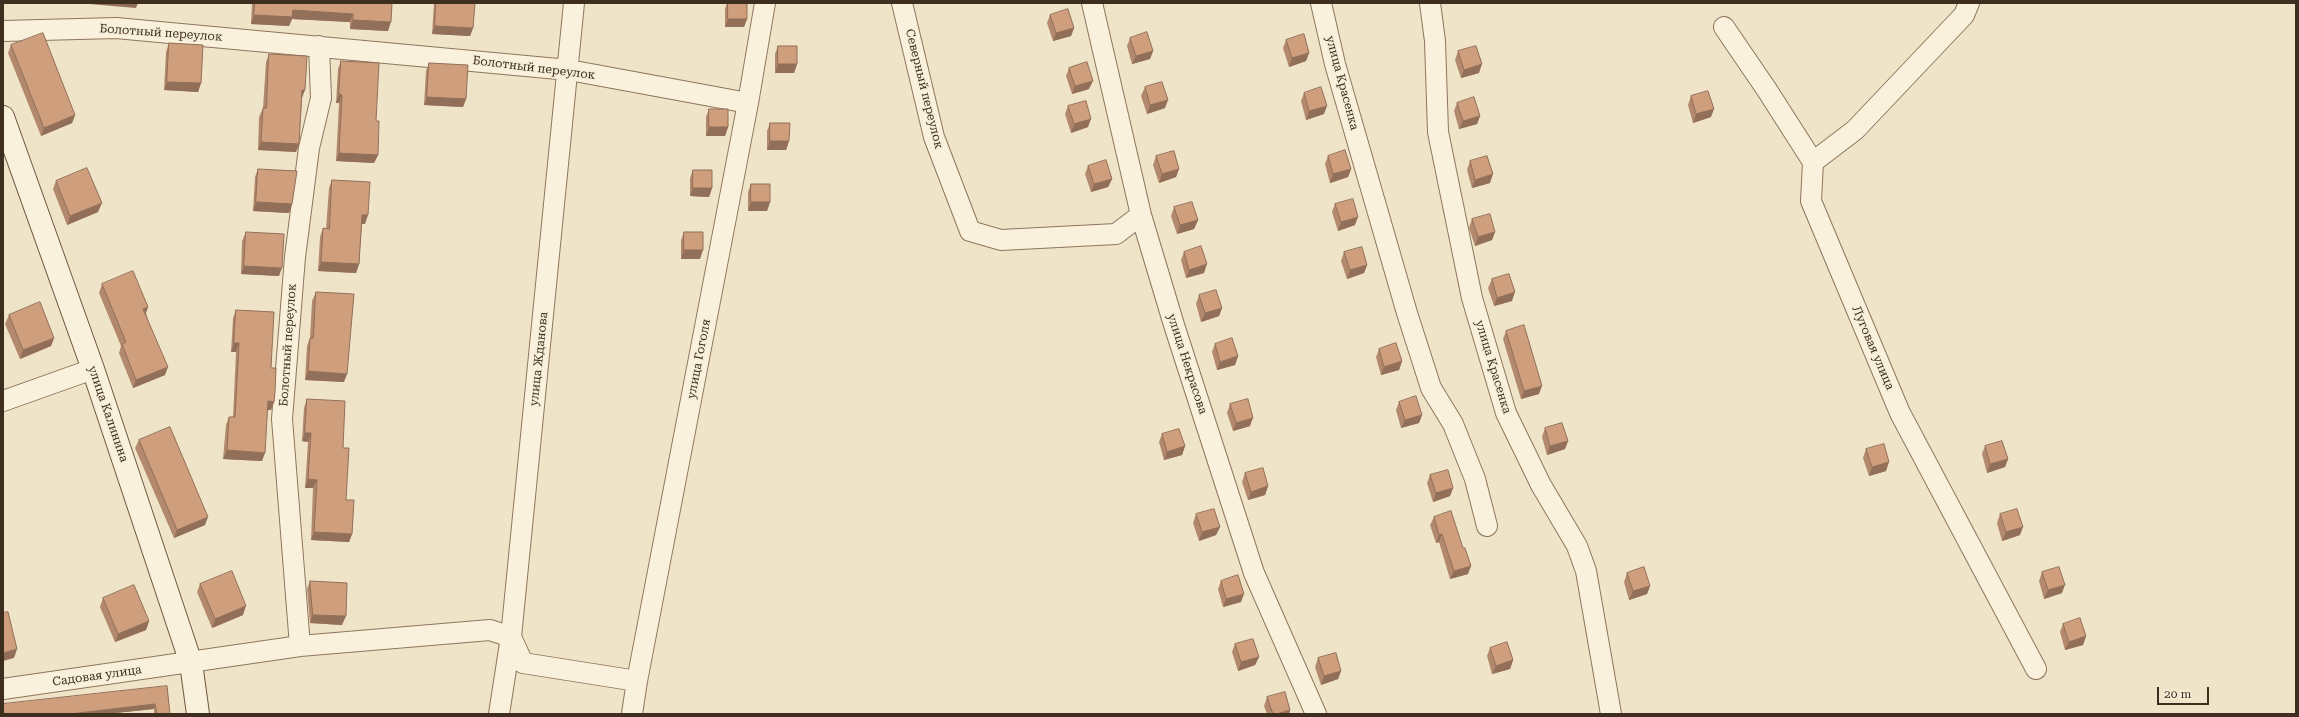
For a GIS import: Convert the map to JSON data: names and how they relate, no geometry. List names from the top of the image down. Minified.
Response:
{"streets":{"street":["Болотный переулок","улица Красенка","Северный переулок","Луговая улица","улица Жданова","улица Гоголя","улица Некрасова","улица Калинина","Садовая улица"]},"crossings":[["Болотный переулок","улица Жданова"],["Болотный переулок","улица Гоголя"],["Болотный переулок","Садовая улица"],["Северный переулок","улица Некрасова"],["улица Жданова","Садовая улица"],["улица Калинина","Садовая улица"]],"scale_bar":"20 m"}
